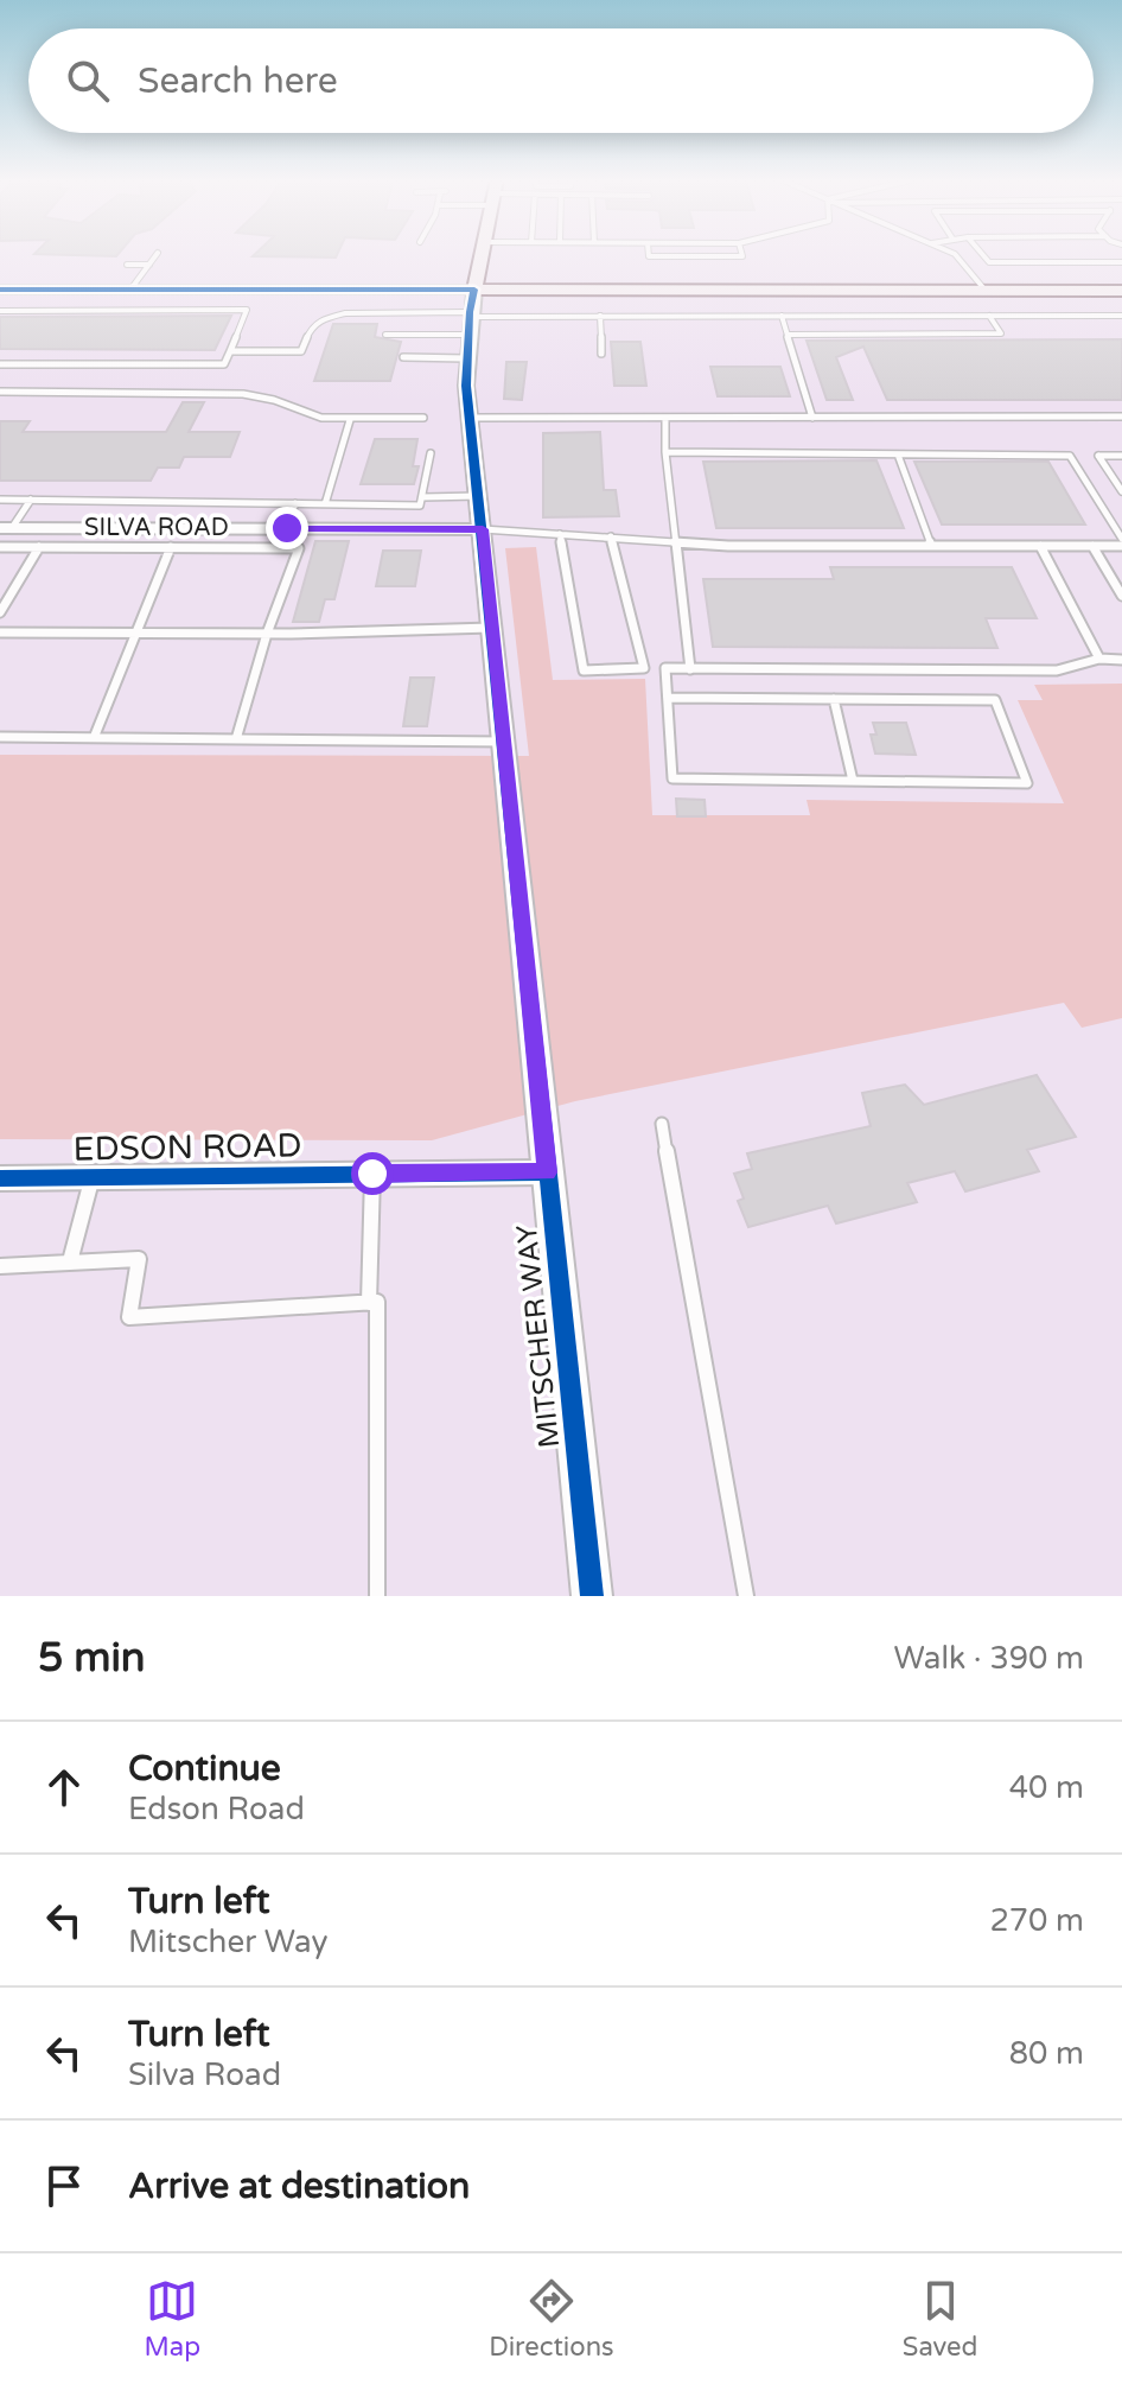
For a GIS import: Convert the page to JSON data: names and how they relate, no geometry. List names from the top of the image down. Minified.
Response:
{"streets":{"main road":["MITSCHER WAY"],"street":["SILVA ROAD","EDSON ROAD"]},"crossings":[["SILVA ROAD","MITSCHER WAY"],["EDSON ROAD","MITSCHER WAY"]],"page":{"search":"Search here","heading":["5 min","Walk · 390 m"],"list":[["Continue","Edson Road","40 m"],["Turn left","Mitscher Way","270 m"],["Turn left","Silva Road","80 m"],"Arrive at destination"],"nav":["Map","Directions","Saved"]}}
